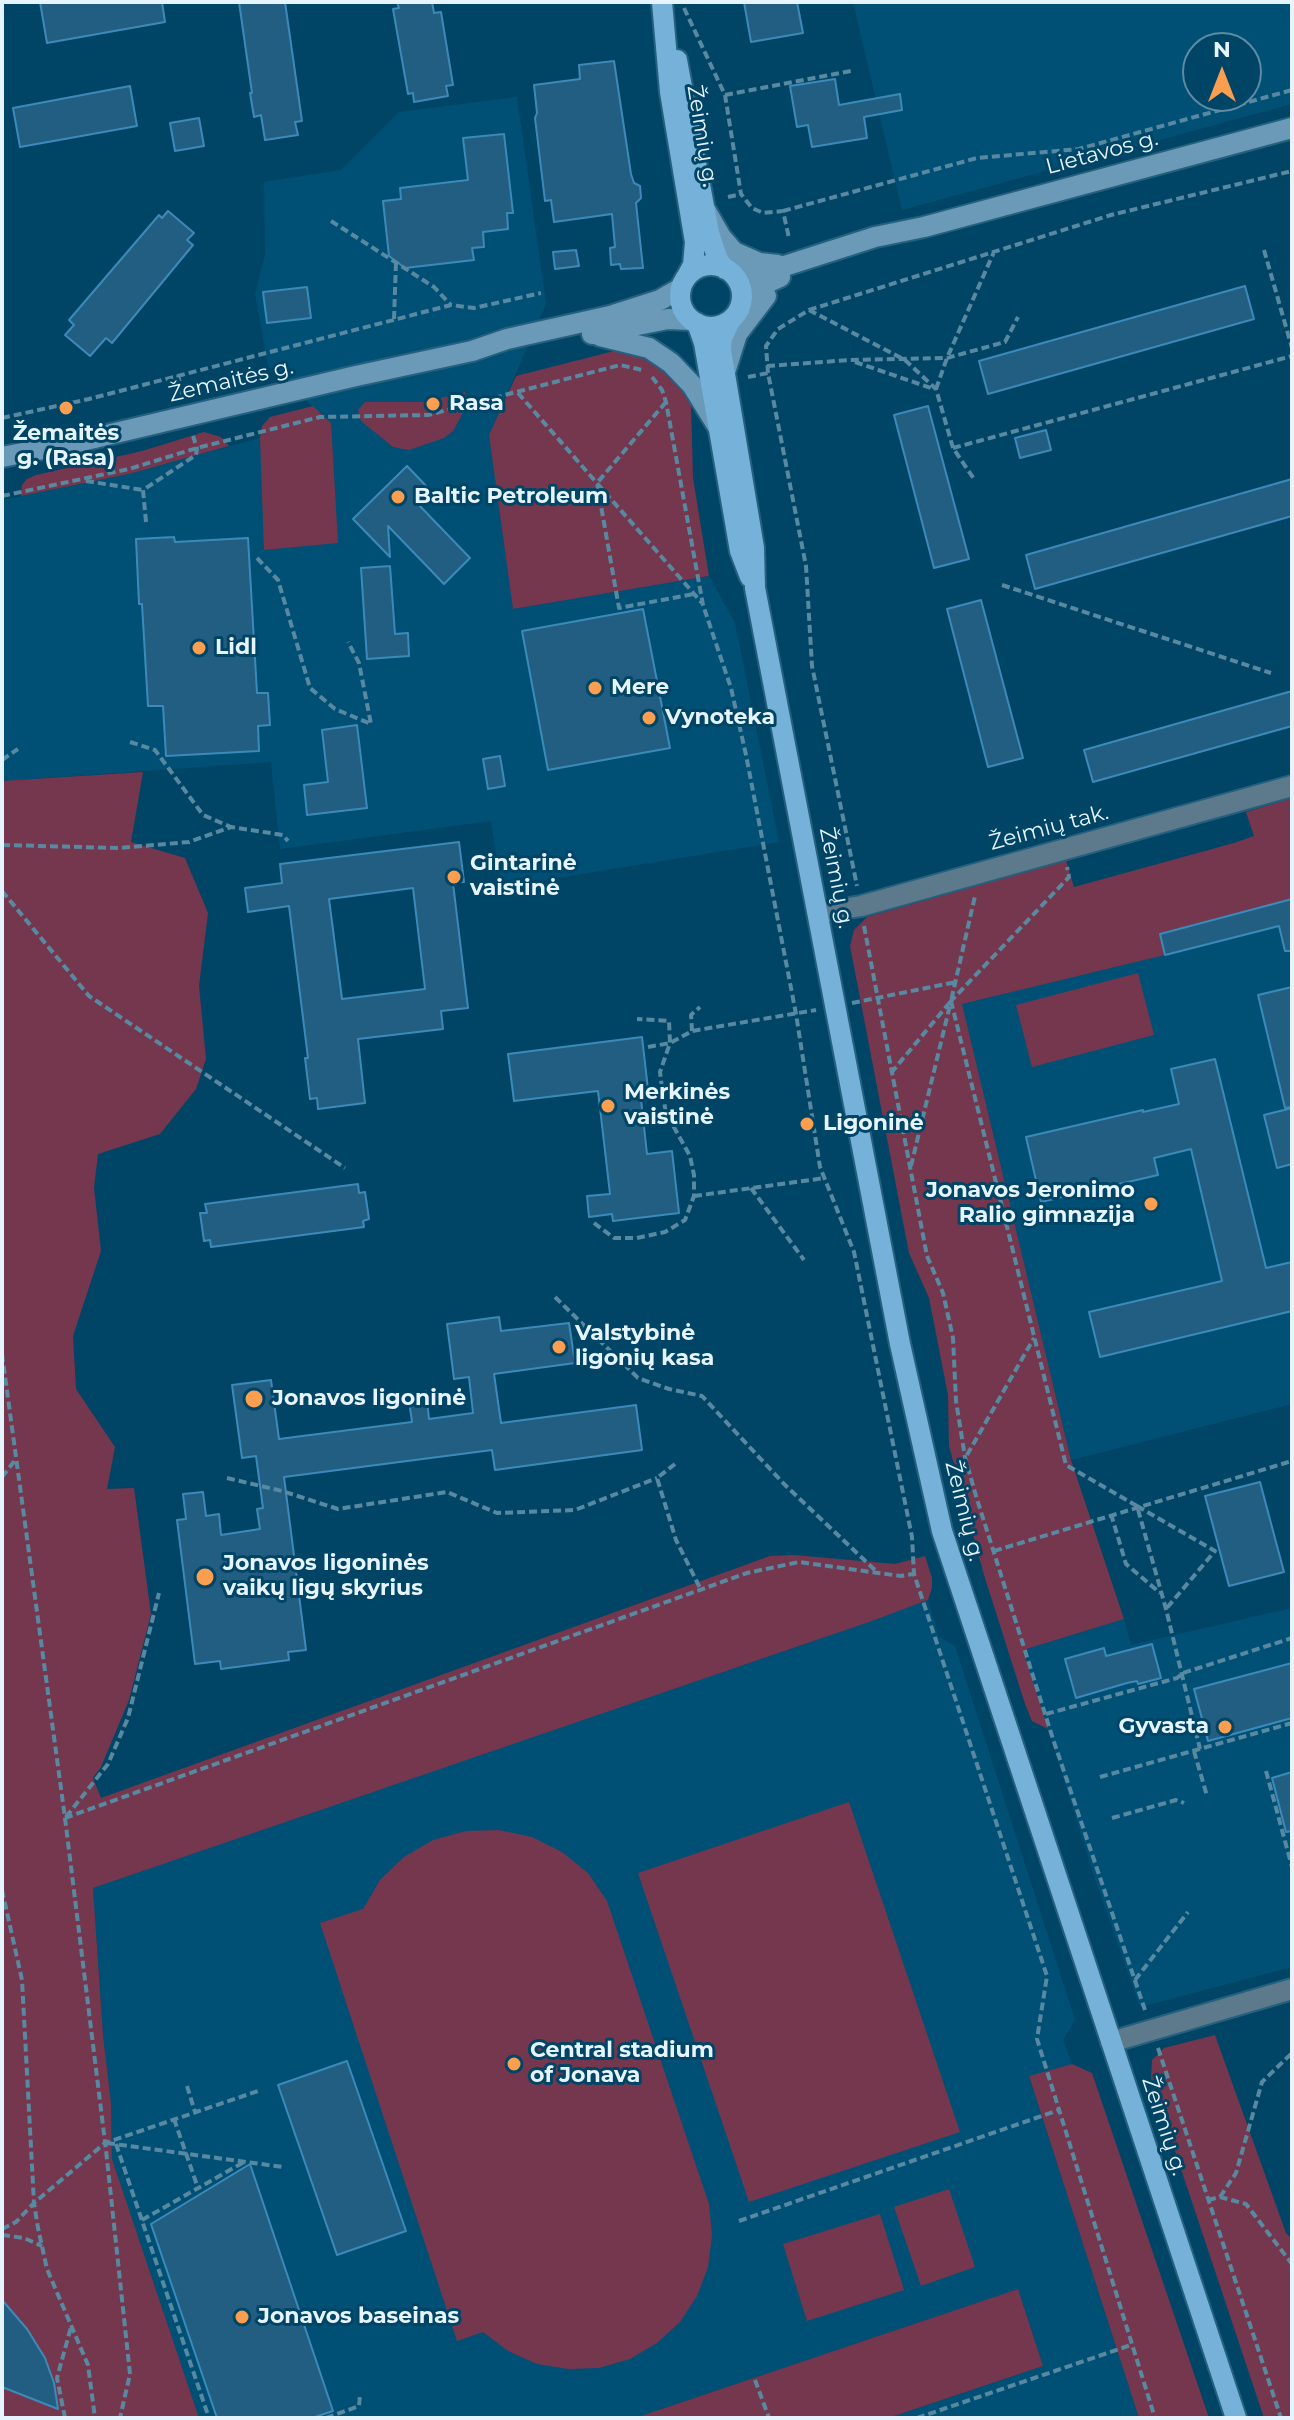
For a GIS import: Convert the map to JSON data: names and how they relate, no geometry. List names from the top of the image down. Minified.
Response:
{"streets":{"main road":["Žeimių g.","Lietavos g.","Žemaitės g."],"street":["Žeimių tak."]},"crossings":[["Žeimių g.","Lietavos g."],["Žeimių g.","Žemaitės g."],["Žeimių g.","Žeimių tak."],["Lietavos g.","Žemaitės g."]],"places":["Rasa","Žemaitės g. (Rasa)","Baltic Petroleum","Lidl","Mere","Vynoteka","Gintarinė vaistinė","Merkinės vaistinė","Ligoninė","Jonavos Jeronimo Ralio gimnazija","Valstybinė ligonių kasa","Jonavos ligoninė","Jonavos ligoninės vaikų ligų skyrius","Gyvasta","Central stadium of Jonava","Jonavos baseinas"],"north":"top"}
